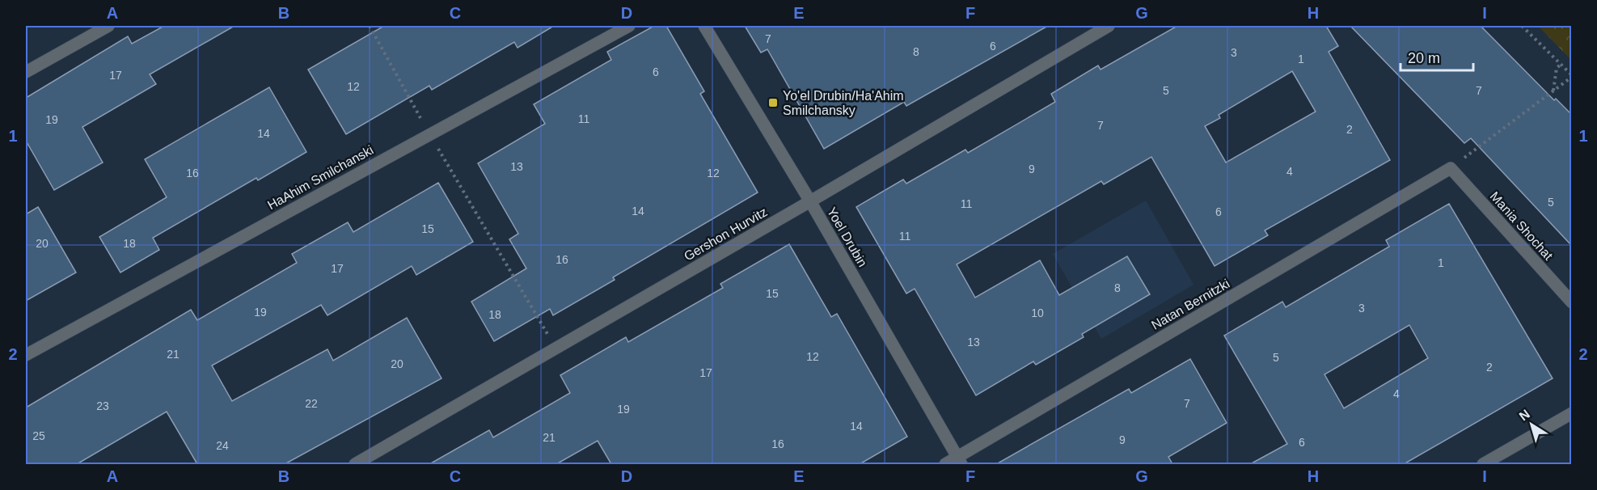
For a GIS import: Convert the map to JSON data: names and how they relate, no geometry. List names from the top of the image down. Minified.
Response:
{"streets":{"street":["HaAhim Smilchanski","Mania Shochat","Gershon Hurvitz","Yoel Drubin","Natan Bernitzki"]},"crossings":[["Mania Shochat","Natan Bernitzki"],["Gershon Hurvitz","Yoel Drubin"],["Yoel Drubin","Natan Bernitzki"]],"places":{"transit":["Yo'el Drubin/Ha'Ahim Smilchansky"]},"house_numbers":["7","6","8","3","1","6","17","12","5","7","11","19","7","2","14","13","9","4","16","12","5","11","14","6","15","11","20","18","16","1","17","8","15","3","19","10","18","13","21","12","5","20","2","17","4","22","7","23","19","14","25","21","9","6","16","24"],"scale_bar":"20 m","north":"top left","grid":{"columns":["A","B","C","D","E","F","G","H","I"],"rows":["1","2"]}}
